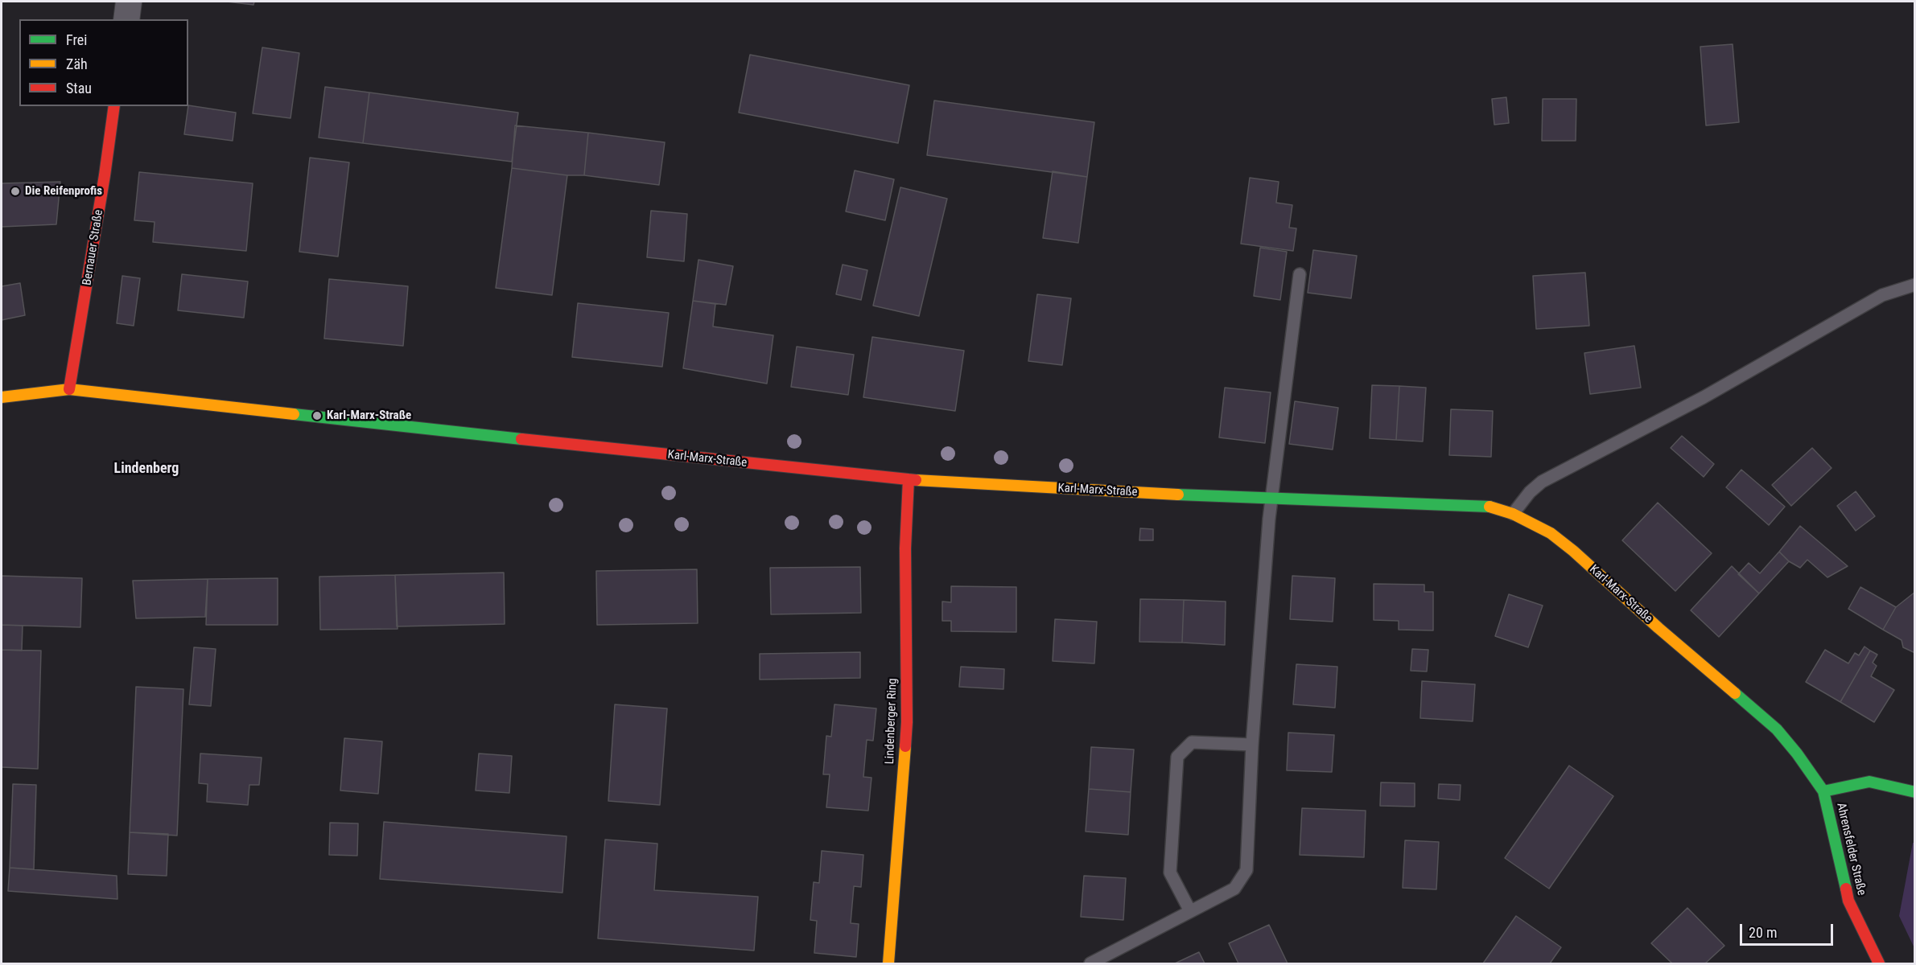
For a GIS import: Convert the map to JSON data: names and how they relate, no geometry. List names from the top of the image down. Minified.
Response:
{"streets":{"street":["Bernauer Straße","Karl-Marx-Straße","Lindenberger Ring","Ahrensfelder Straße"]},"crossings":[["Bernauer Straße","Karl-Marx-Straße"],["Karl-Marx-Straße","Lindenberger Ring"],["Karl-Marx-Straße","Ahrensfelder Straße"]],"districts":["Lindenberg"],"places":["Die Reifenprofis","Karl-Marx-Straße"],"legend":["Frei","Zäh","Stau"],"scale_bar":"20 m"}
